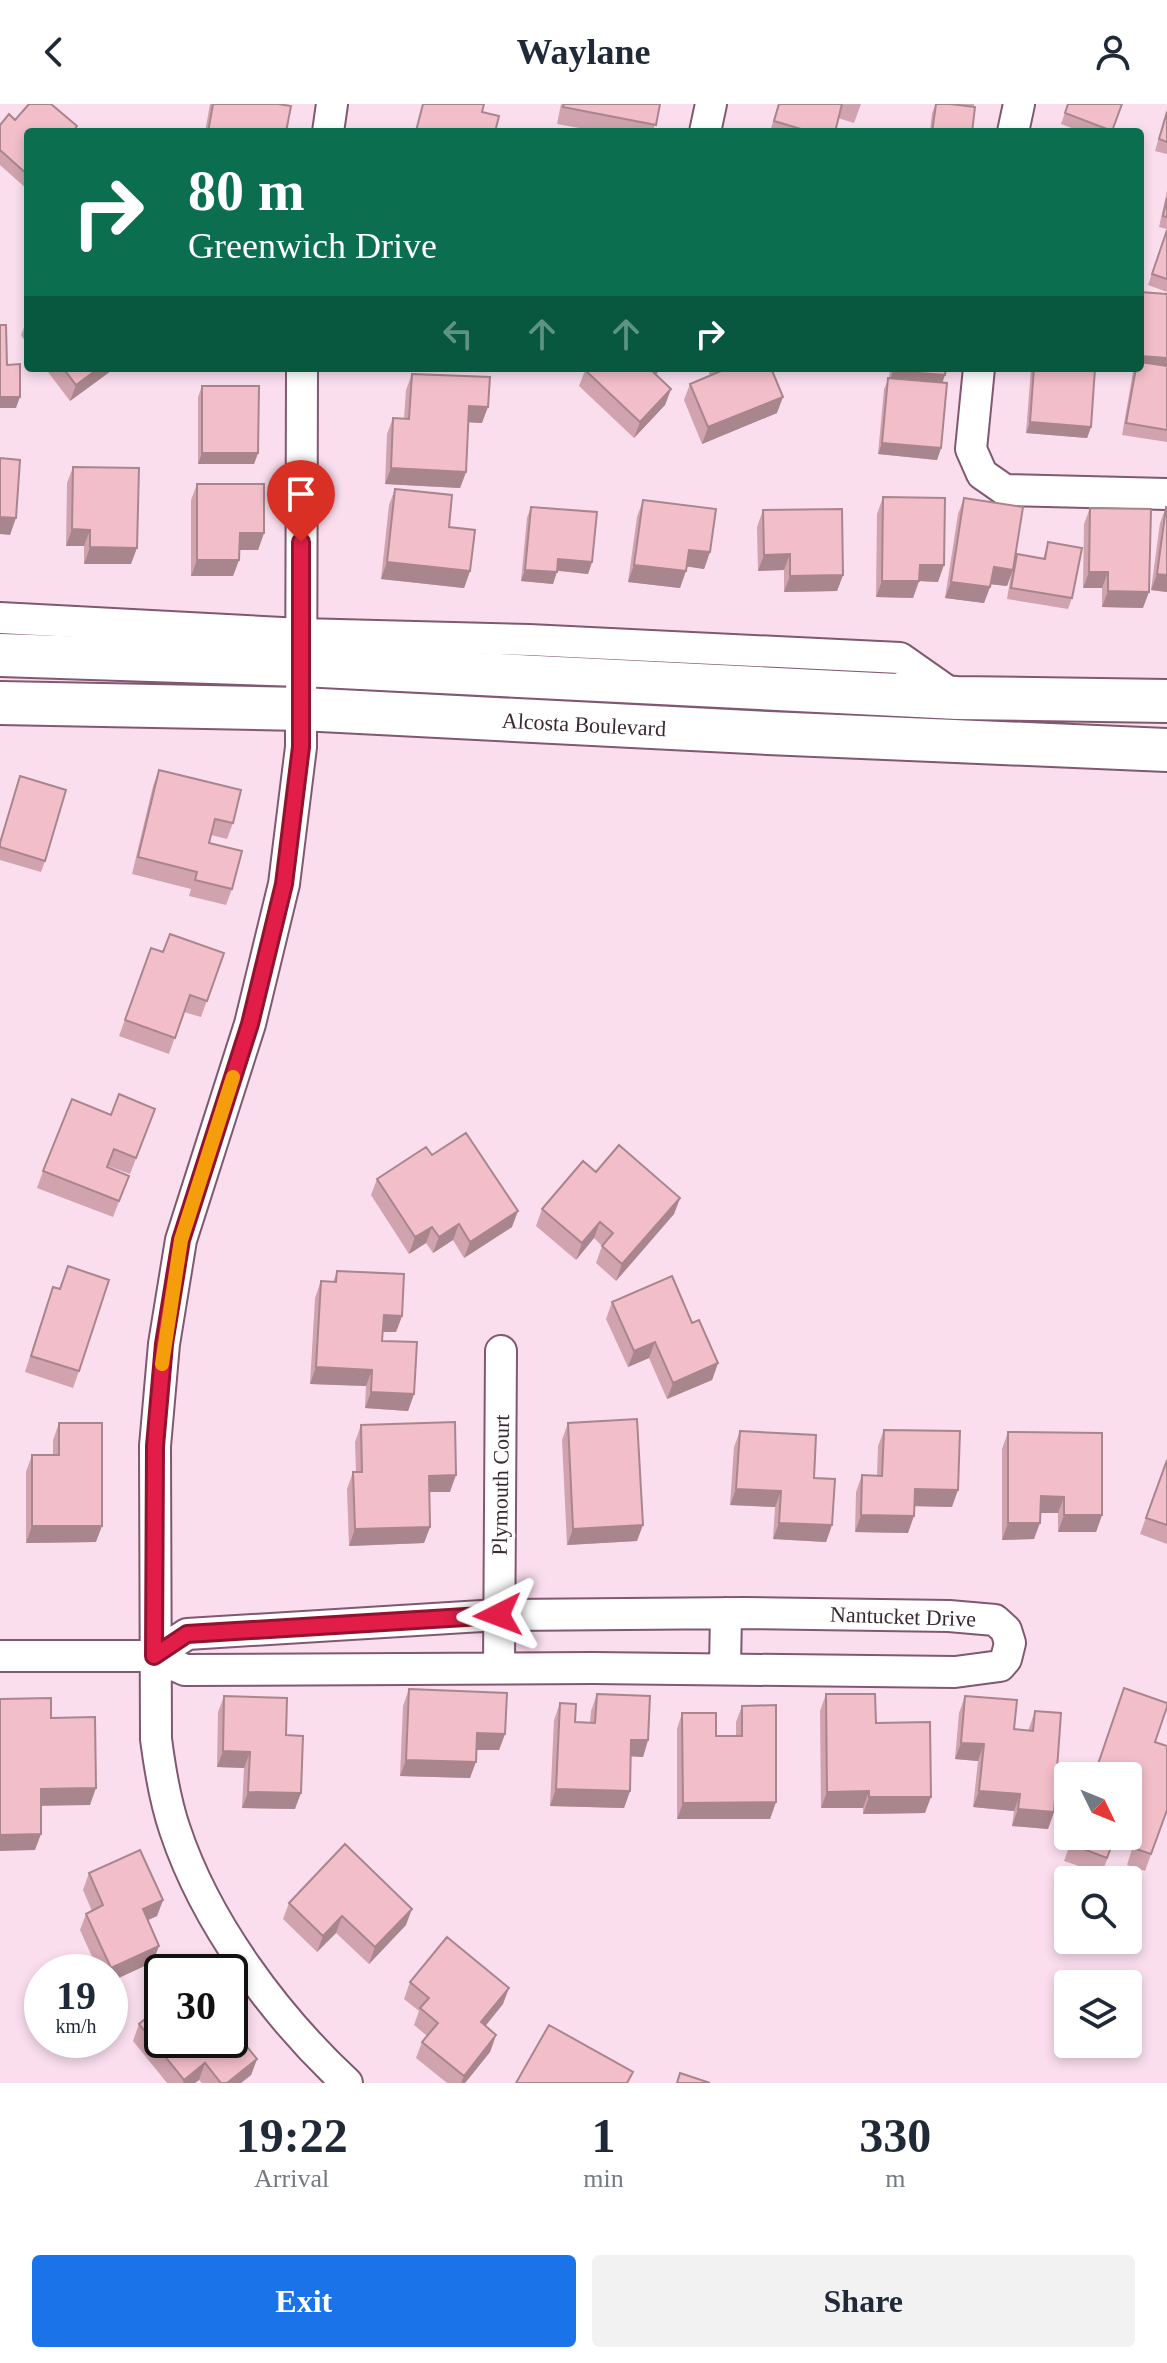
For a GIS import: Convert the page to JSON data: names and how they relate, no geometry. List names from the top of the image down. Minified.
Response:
{"streets":{"main road":["Alcosta Boulevard"],"street":["Plymouth Court","Nantucket Drive"]},"crossings":[["Plymouth Court","Nantucket Drive"]],"north":"bottom right","page":{"header":"Waylane","turn":["80 m","Greenwich Drive"],"speed":"19 km/h","limit":"30","eta":["19:22","Arrival","1","min","330","m"],"buttons":["Exit","Share"]}}
